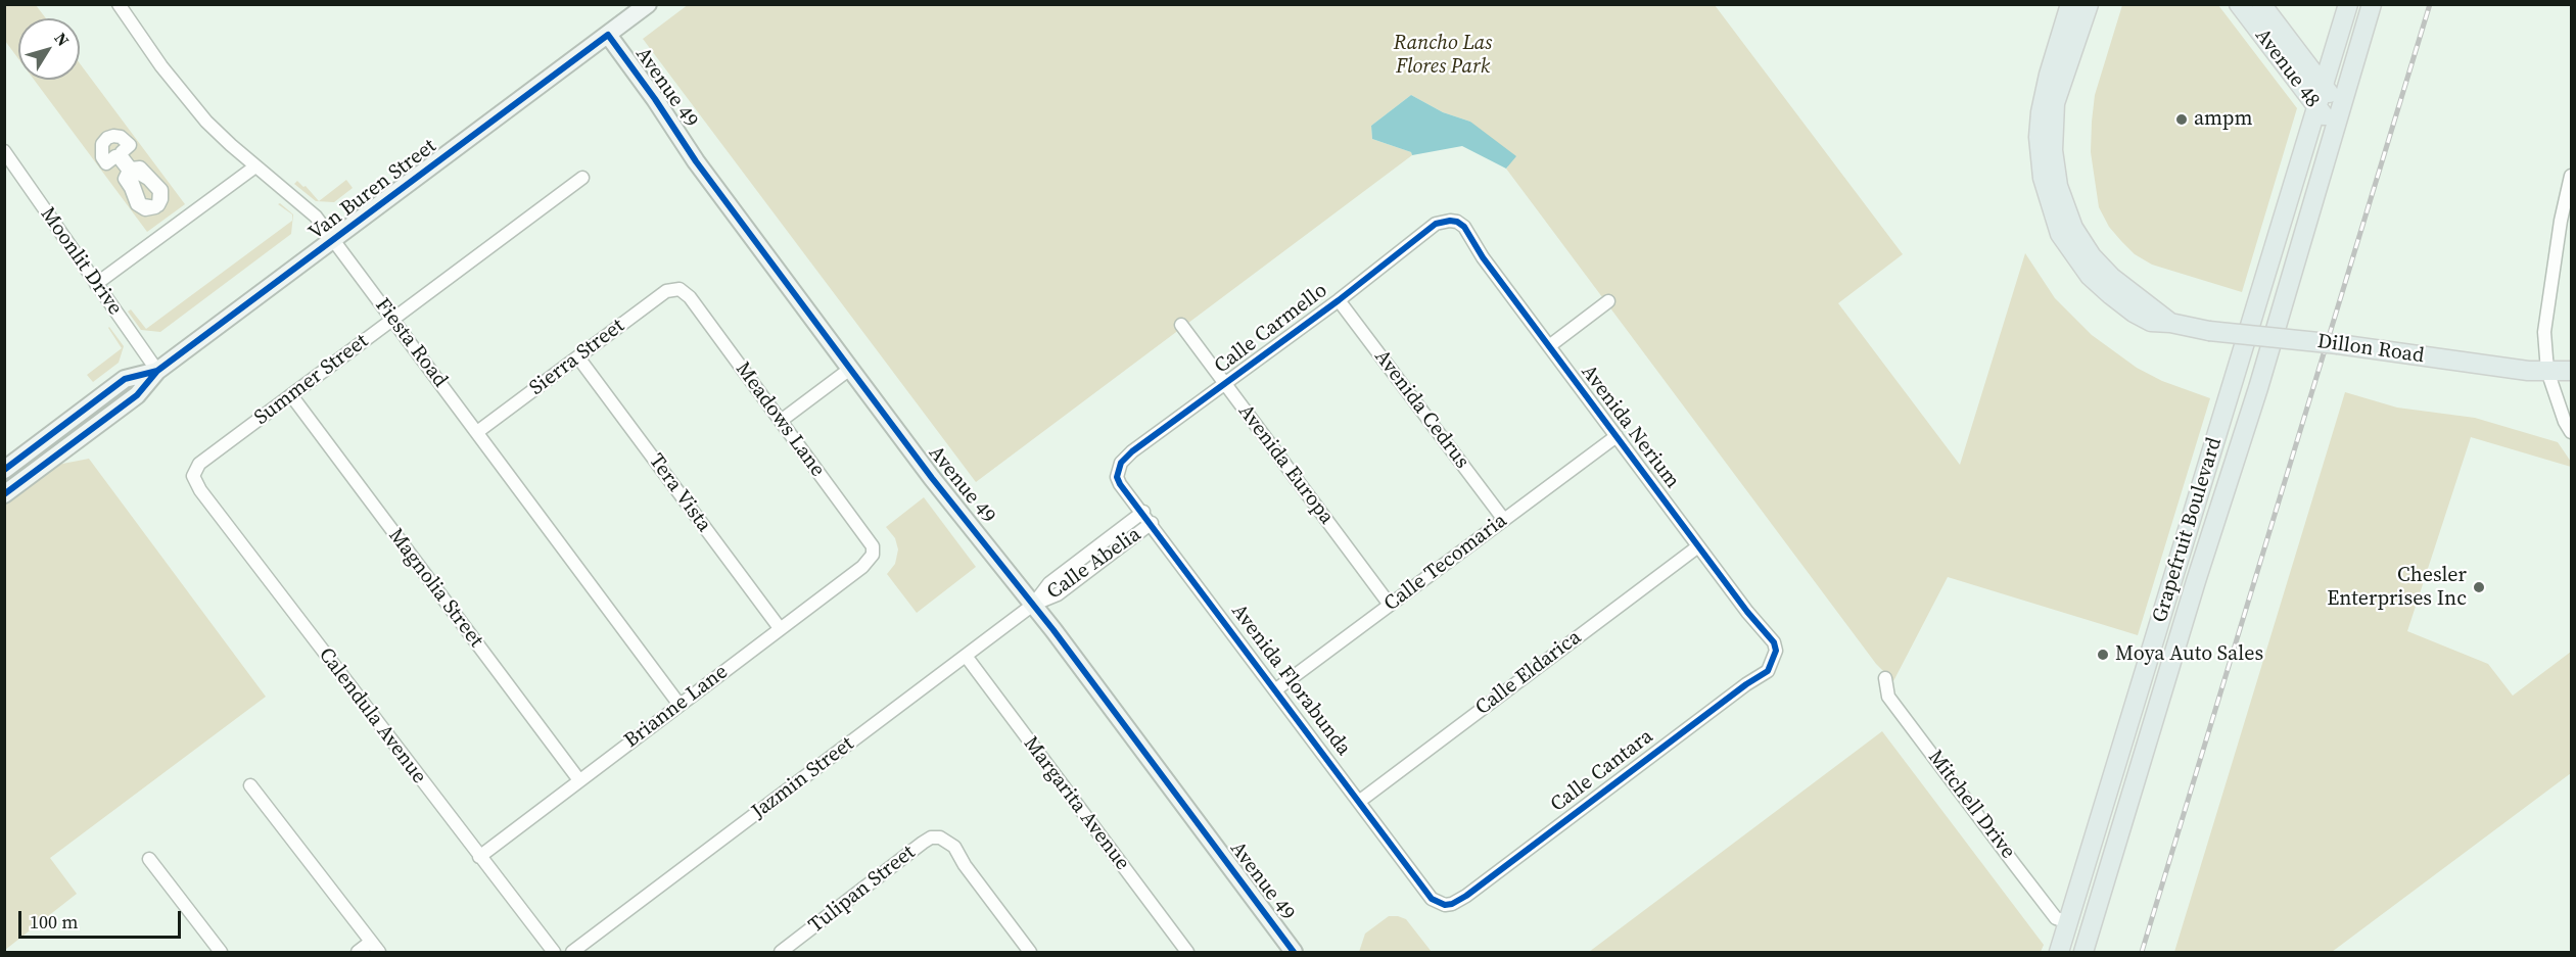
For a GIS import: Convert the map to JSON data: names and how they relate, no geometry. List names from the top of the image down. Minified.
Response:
{"streets":{"main road":["Avenue 48","Dillon Road","Grapefruit Boulevard"],"street":["Avenue 49","Van Buren Street","Moonlit Drive","Calle Carmello","Fiesta Road","Sierra Street","Summer Street","Avenida Cedrus","Meadows Lane","Avenida Nerium","Avenida Europa","Tera Vista","Calle Tecomaria","Calle Abelia","Magnolia Street","Calle Eldarica","Avenida Florabunda","Brianne Lane","Calendula Avenue","Calle Cantara","Jazmin Street","Margarita Avenue","Mitchell Drive","Tulipan Street"]},"crossings":[["Avenue 48","Grapefruit Boulevard"],["Avenue 49","Van Buren Street"],["Avenue 49","Calle Abelia"],["Avenue 49","Jazmin Street"],["Van Buren Street","Moonlit Drive"],["Van Buren Street","Fiesta Road"],["Calle Carmello","Avenida Cedrus"],["Calle Carmello","Avenida Nerium"],["Calle Carmello","Avenida Europa"],["Calle Carmello","Avenida Florabunda"],["Fiesta Road","Sierra Street"],["Fiesta Road","Summer Street"],["Fiesta Road","Brianne Lane"],["Sierra Street","Meadows Lane"],["Sierra Street","Tera Vista"],["Summer Street","Magnolia Street"],["Summer Street","Calendula Avenue"],["Avenida Cedrus","Calle Tecomaria"],["Meadows Lane","Brianne Lane"],["Avenida Nerium","Calle Tecomaria"],["Avenida Nerium","Calle Eldarica"],["Avenida Nerium","Calle Cantara"],["Avenida Europa","Calle Tecomaria"],["Tera Vista","Brianne Lane"],["Grapefruit Boulevard","Mitchell Drive"],["Calle Tecomaria","Avenida Florabunda"],["Calle Abelia","Avenida Florabunda"],["Calle Abelia","Jazmin Street"],["Magnolia Street","Brianne Lane"],["Calle Eldarica","Avenida Florabunda"],["Avenida Florabunda","Calle Cantara"],["Brianne Lane","Calendula Avenue"],["Jazmin Street","Margarita Avenue"]],"parks":["Rancho Las Flores Park"],"places":["ampm","Chesler Enterprises Inc","Moya Auto Sales"],"scale_bar":"100 m","north":"top right"}
